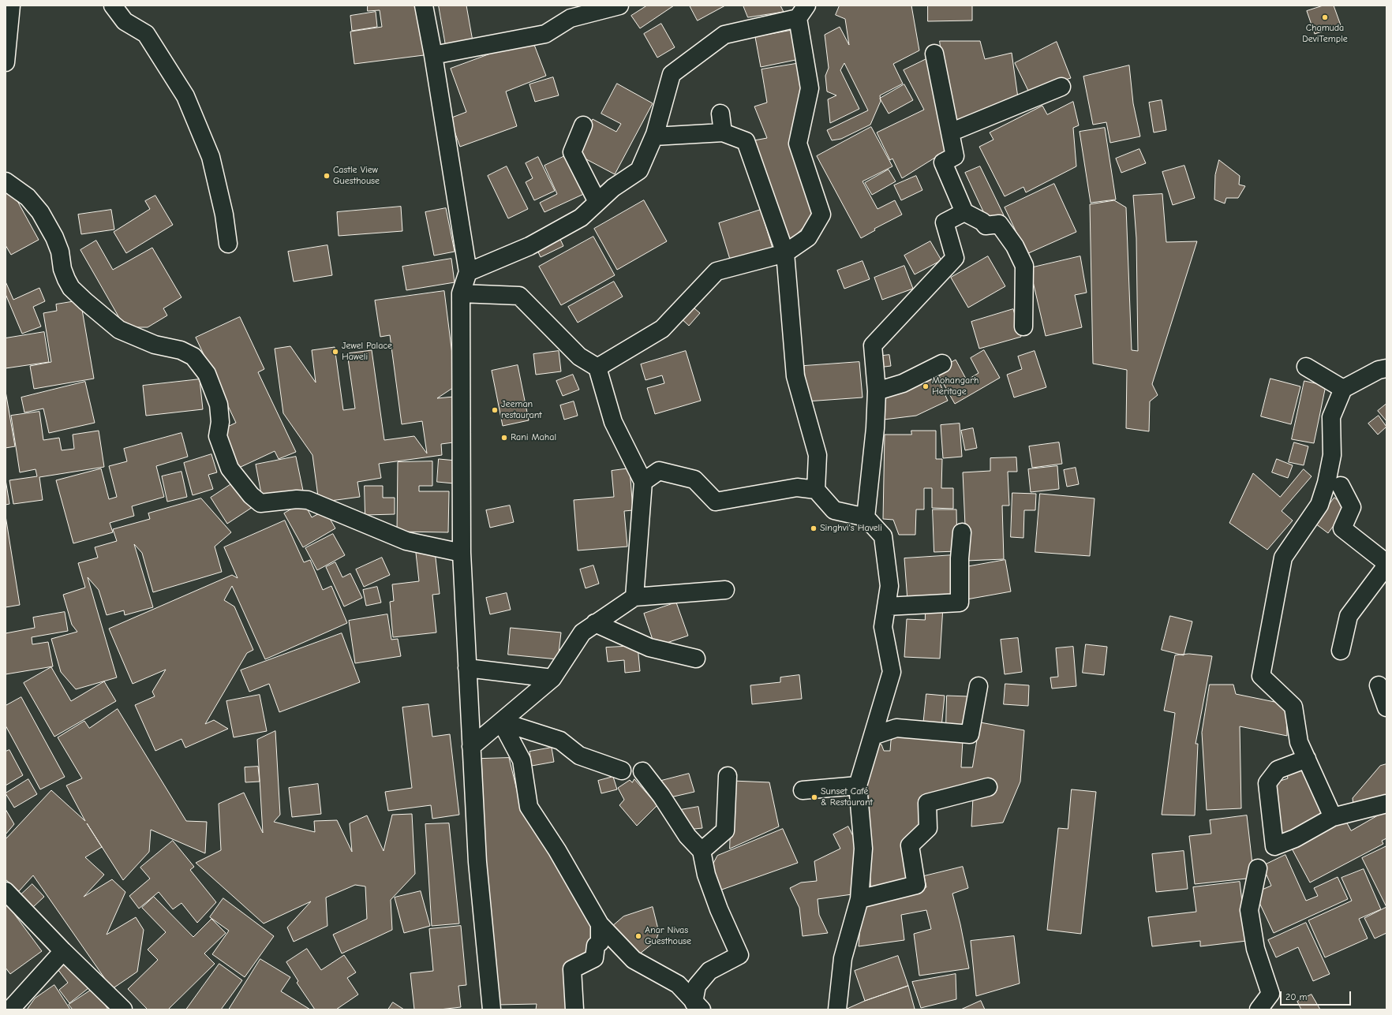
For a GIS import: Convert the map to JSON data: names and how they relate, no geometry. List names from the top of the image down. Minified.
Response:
{"places":["Chamuda DeviTemple","Castle View Guesthouse","Jewel Palace Haweli","Mohangarh Heritage","Jeeman restaurant","Rani Mahal","Singhvi's Haveli","Sunset Café & Restaurant","Anar Nivas Guesthouse"],"scale_bar":"20 m"}
